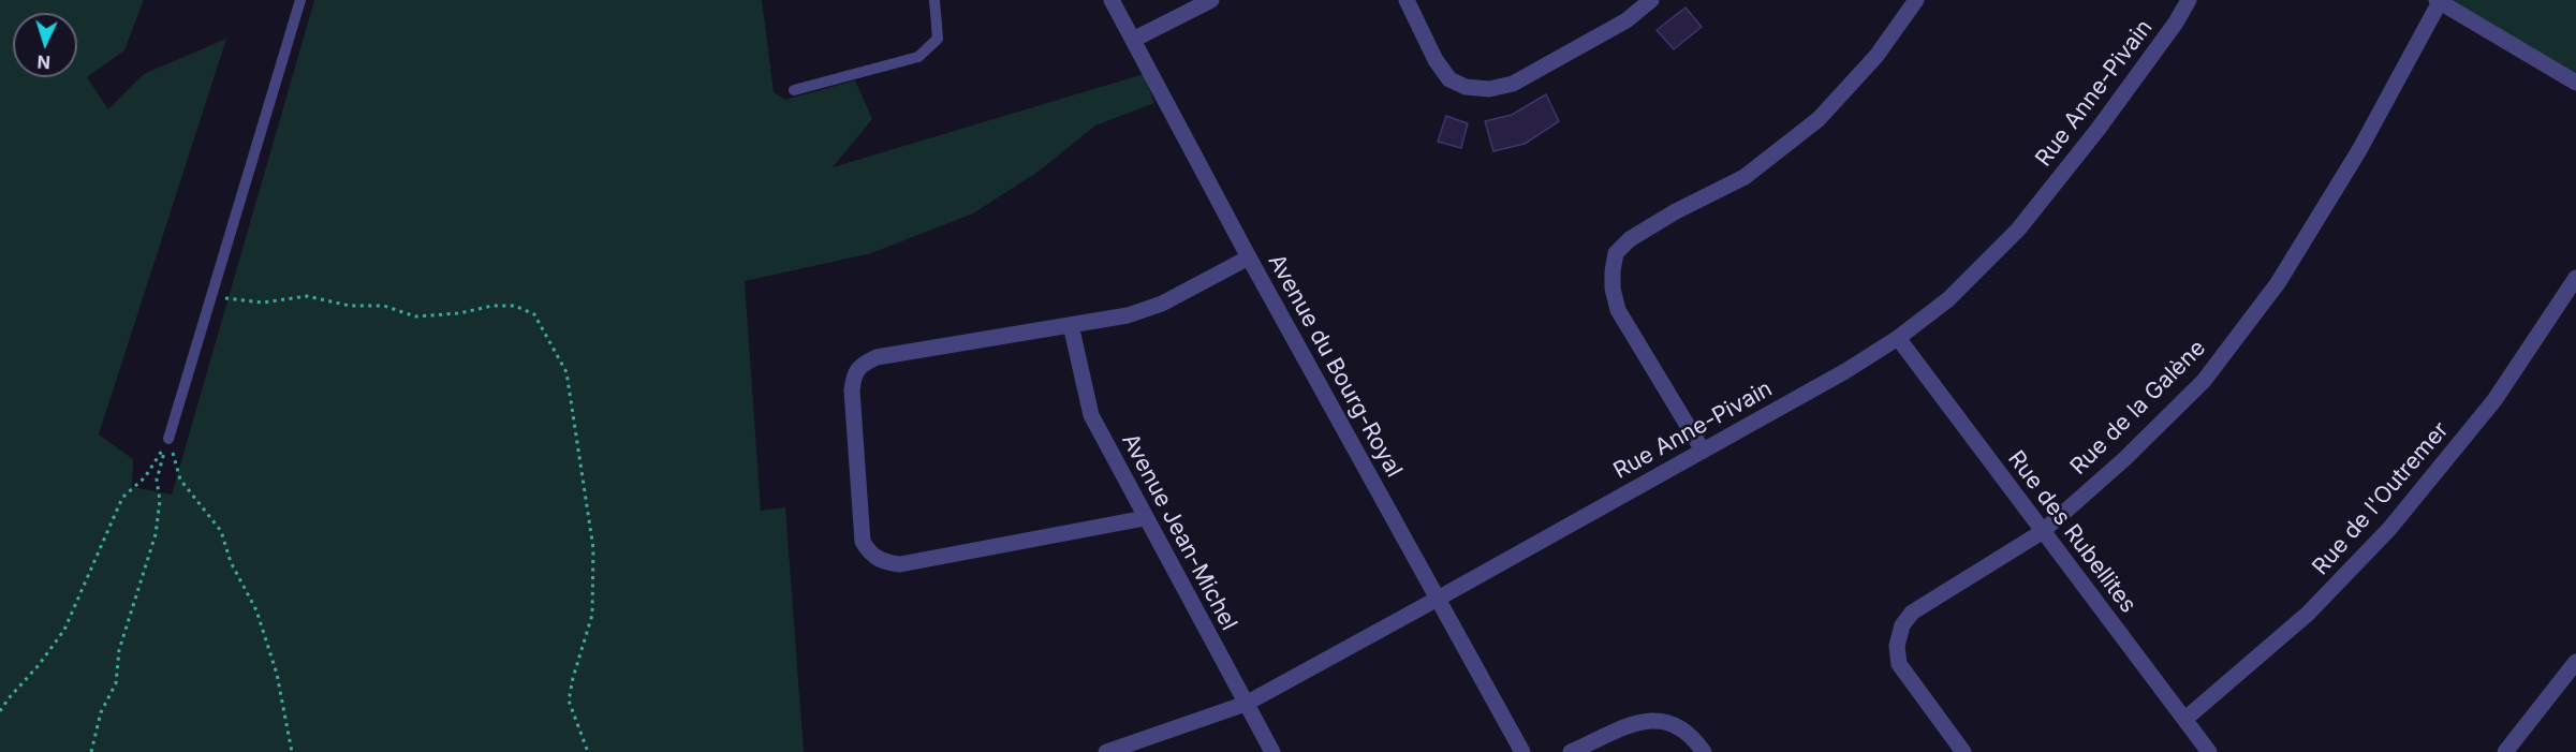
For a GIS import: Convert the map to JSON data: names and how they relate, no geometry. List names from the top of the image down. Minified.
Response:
{"streets":{"street":["Rue Anne-Pivain","Avenue du Bourg-Royal","Rue de la Galène","Rue de l'Outremer","Avenue Jean-Michel","Rue des Rubellites"]},"crossings":[["Rue Anne-Pivain","Avenue du Bourg-Royal"],["Rue Anne-Pivain","Avenue Jean-Michel"],["Rue Anne-Pivain","Rue des Rubellites"],["Rue de la Galène","Rue des Rubellites"],["Rue de l'Outremer","Rue des Rubellites"]],"north":"bottom"}
